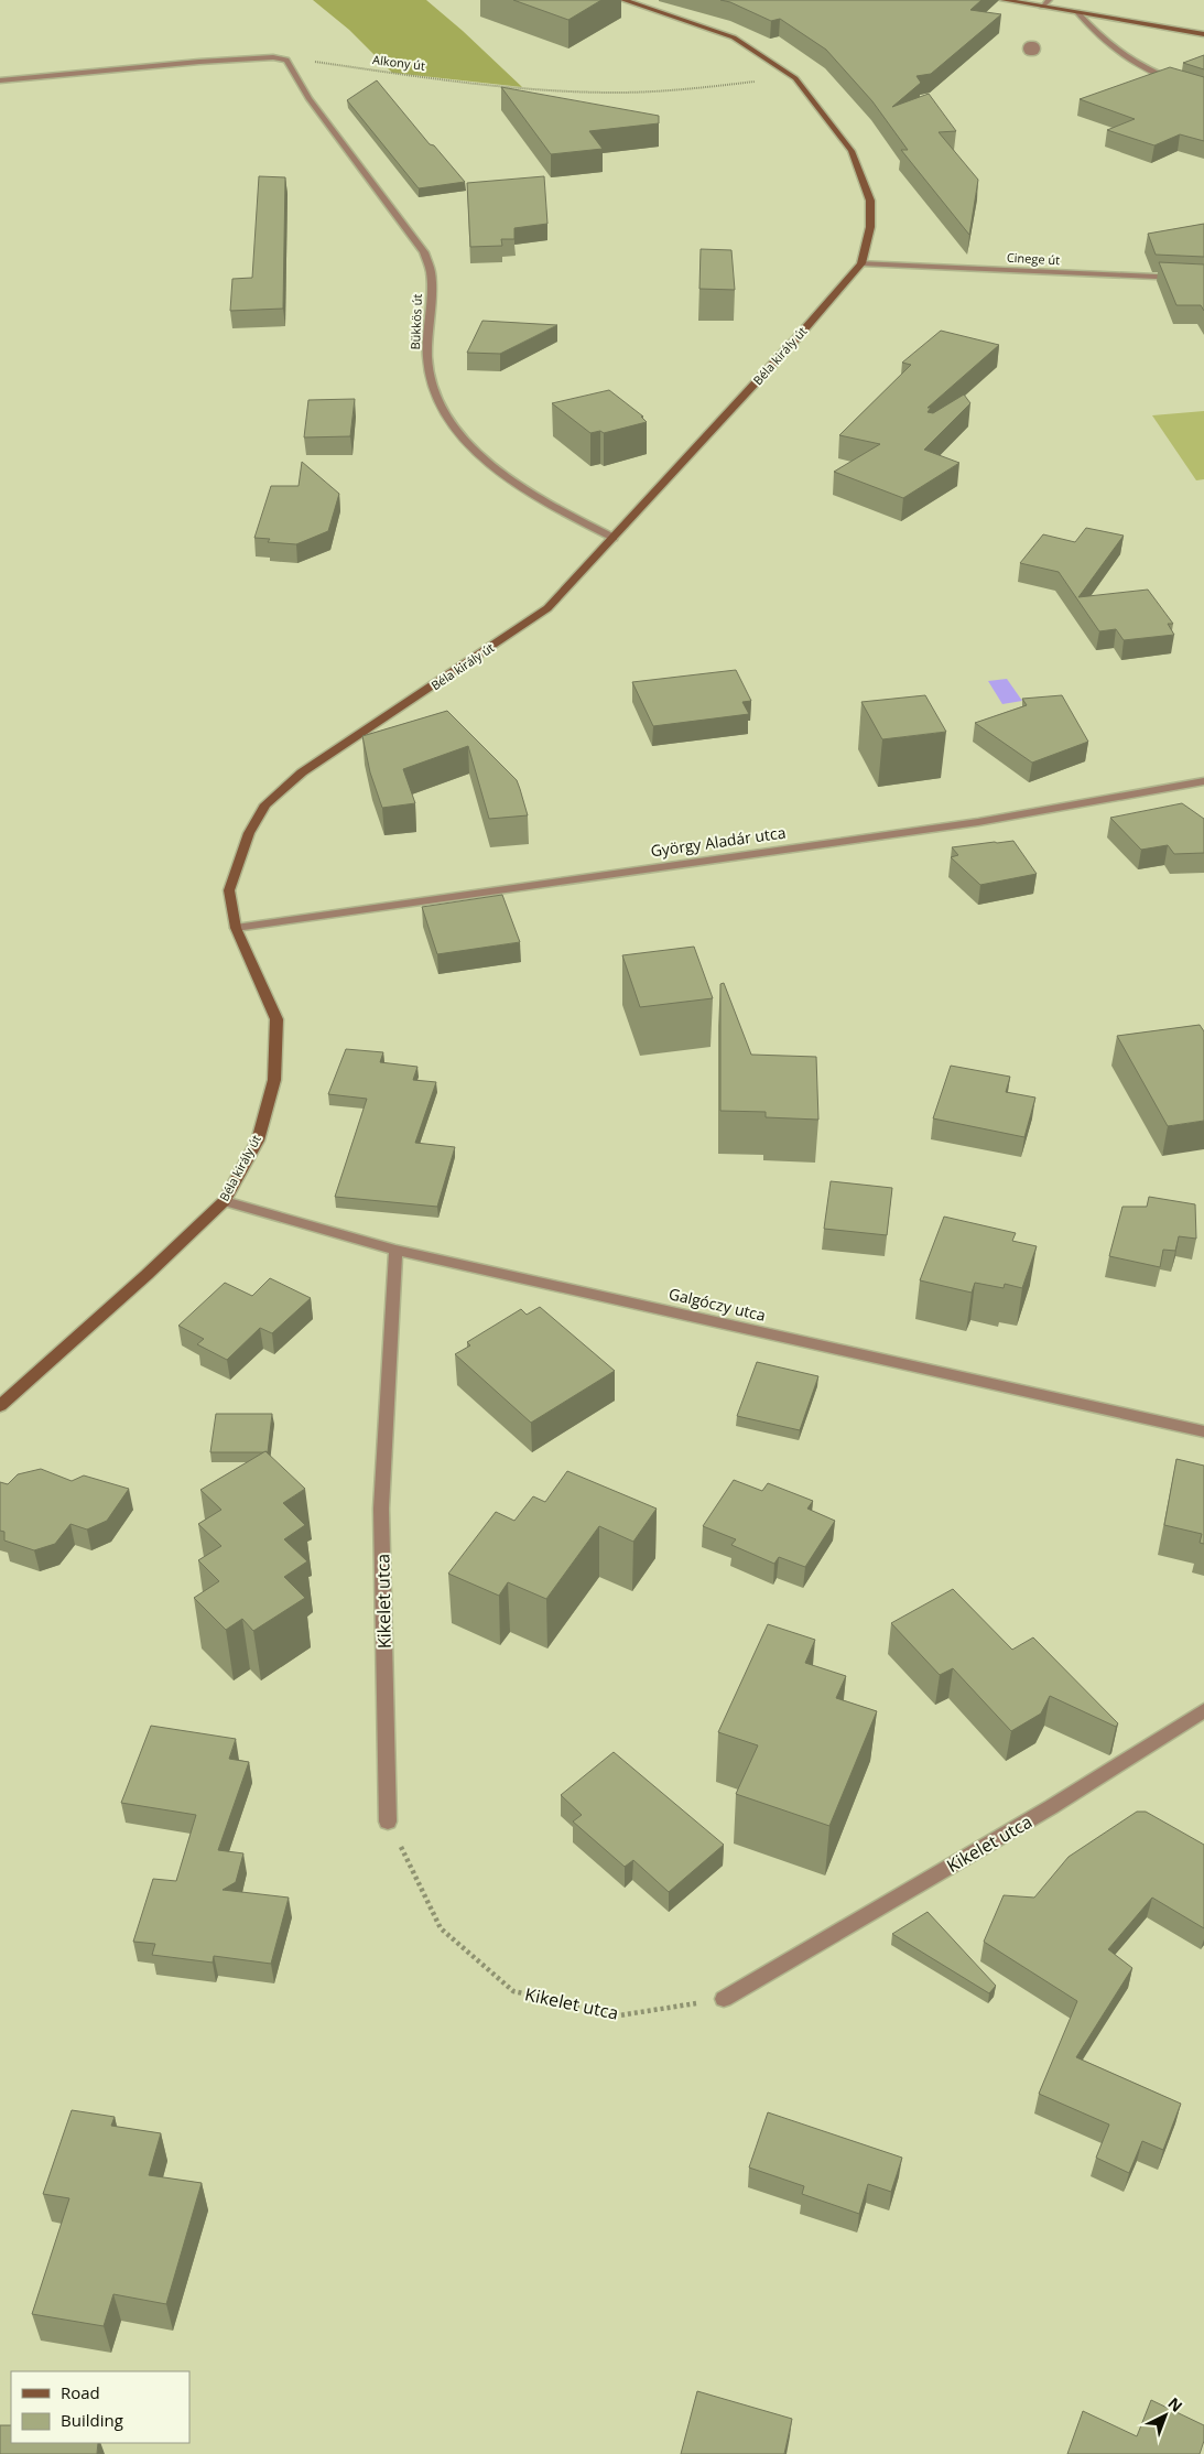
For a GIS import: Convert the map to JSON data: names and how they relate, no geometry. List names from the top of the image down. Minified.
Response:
{"streets":{"street":["Cinege út","Bükkös út","Béla király út","György Aladár utca","Galgóczy utca","Kikelet utca"],"path":["Alkony út"]},"crossings":[["Alkony út","Bükkös út"],["Alkony út","Béla király út"],["Cinege út","Béla király út"],["Bükkös út","Béla király út"],["Béla király út","György Aladár utca"],["Béla király út","Galgóczy utca"],["Galgóczy utca","Kikelet utca"]],"legend":["Road","Building"],"north":"top right"}
